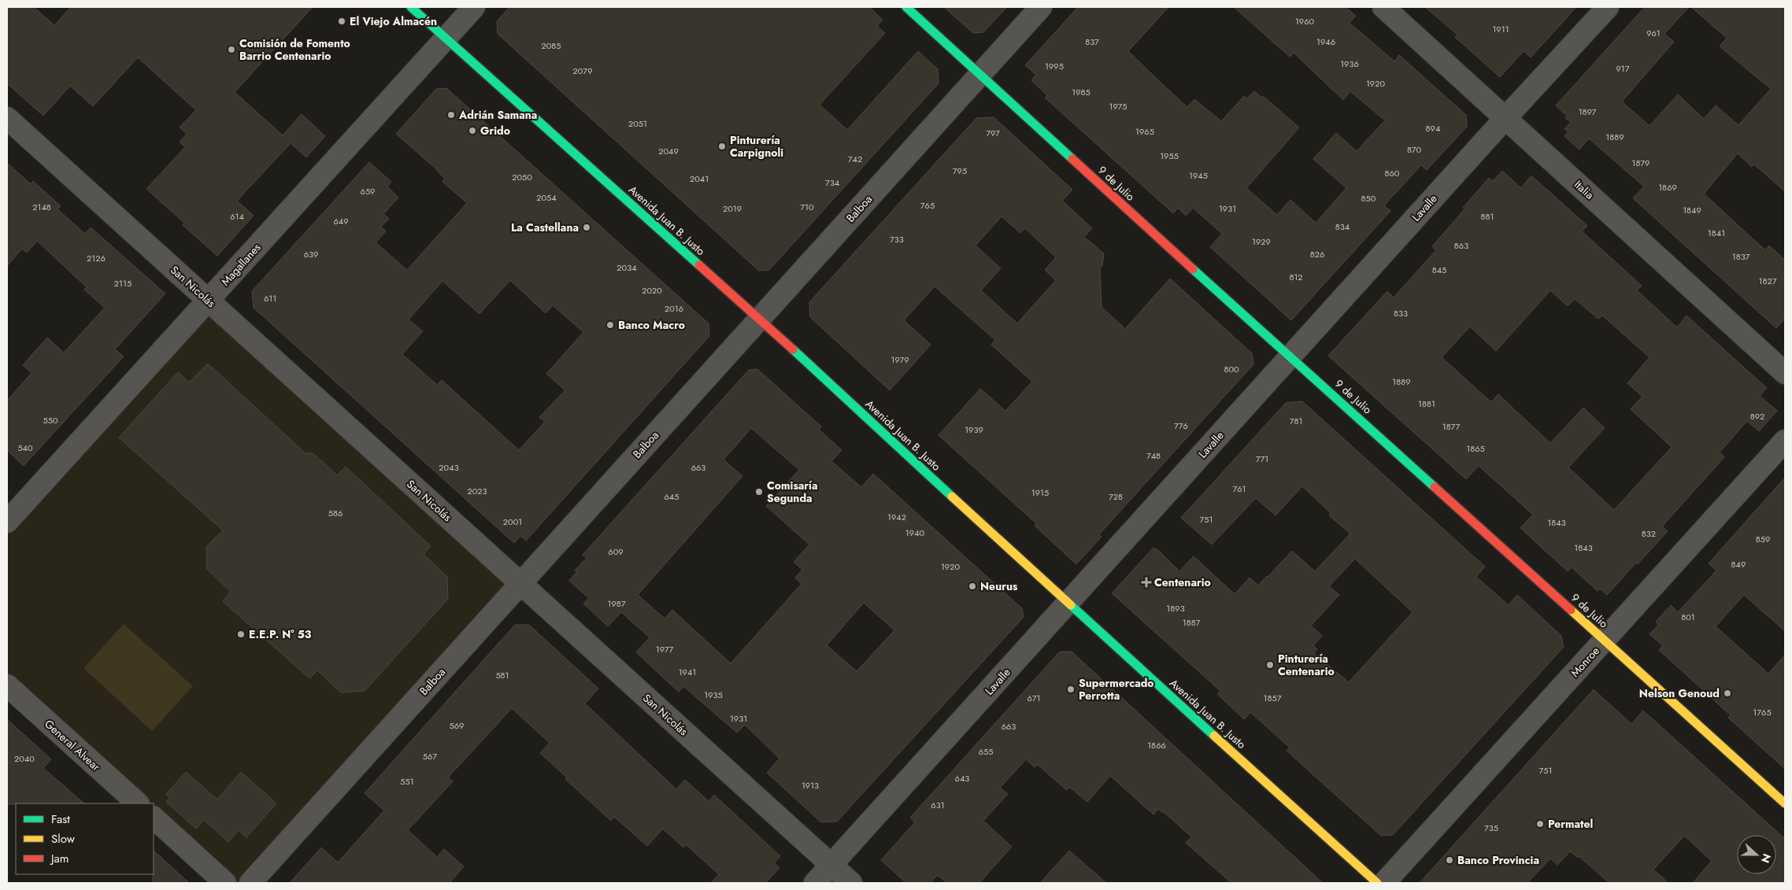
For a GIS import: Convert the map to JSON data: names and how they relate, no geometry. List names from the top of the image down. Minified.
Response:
{"streets":{"main road":["9 de Julio","Avenida Juan B. Justo"],"street":["Italia","Lavalle","Balboa","Magallanes","San Nicolás","Monroe","General Alvear"]},"crossings":[["9 de Julio","Lavalle"],["9 de Julio","Balboa"],["9 de Julio","Monroe"],["Italia","Lavalle"],["Lavalle","Avenida Juan B. Justo"],["Lavalle","San Nicolás"],["Balboa","Avenida Juan B. Justo"],["Balboa","San Nicolás"],["Avenida Juan B. Justo","Magallanes"],["Magallanes","San Nicolás"]],"places":{"other":["El Viejo Almacén","Comisión de Fomento Barrio Centenario","Adrián Samana","Grido","Pinturería Carpignoli","La Castellana","Banco Macro","Comisaría Segunda","Neurus","E.E.P. N° 53","Pinturería Centenario","Supermercado Perrotta","Nelson Genoud","Permatel","Banco Provincia"],"health":["Centenario"]},"house_numbers":["1960","1911","961","837","1946","2085","1936","1995","917","2079","1920","1985","1975","1897","2051","894","1965","797","1889","870","2049","1955","742","1879","795","860","1945","2050","2041","734","1869","659","2054","850","765","2148","710","2019","1931","1849","614","881","649","834","1841","733","1929","863","639","826","1837","2126","2034","845","812","1827","2115","2020","611","2016","833","1979","800","1889","1881","892","550","781","776","1877","1939","540","1865","748","771","2043","663","761","2023","1915","645","728","586","1942","751","2001","1843","1940","832","859","1843","609","849","1920","1987","1893","801","1887","1977","1941","581","1935","671","1857","1765","1931","569","663","1866","655","567","2040","751","643","551","1913","631","735"],"legend":["Fast","Slow","Jam"],"north":"right"}
